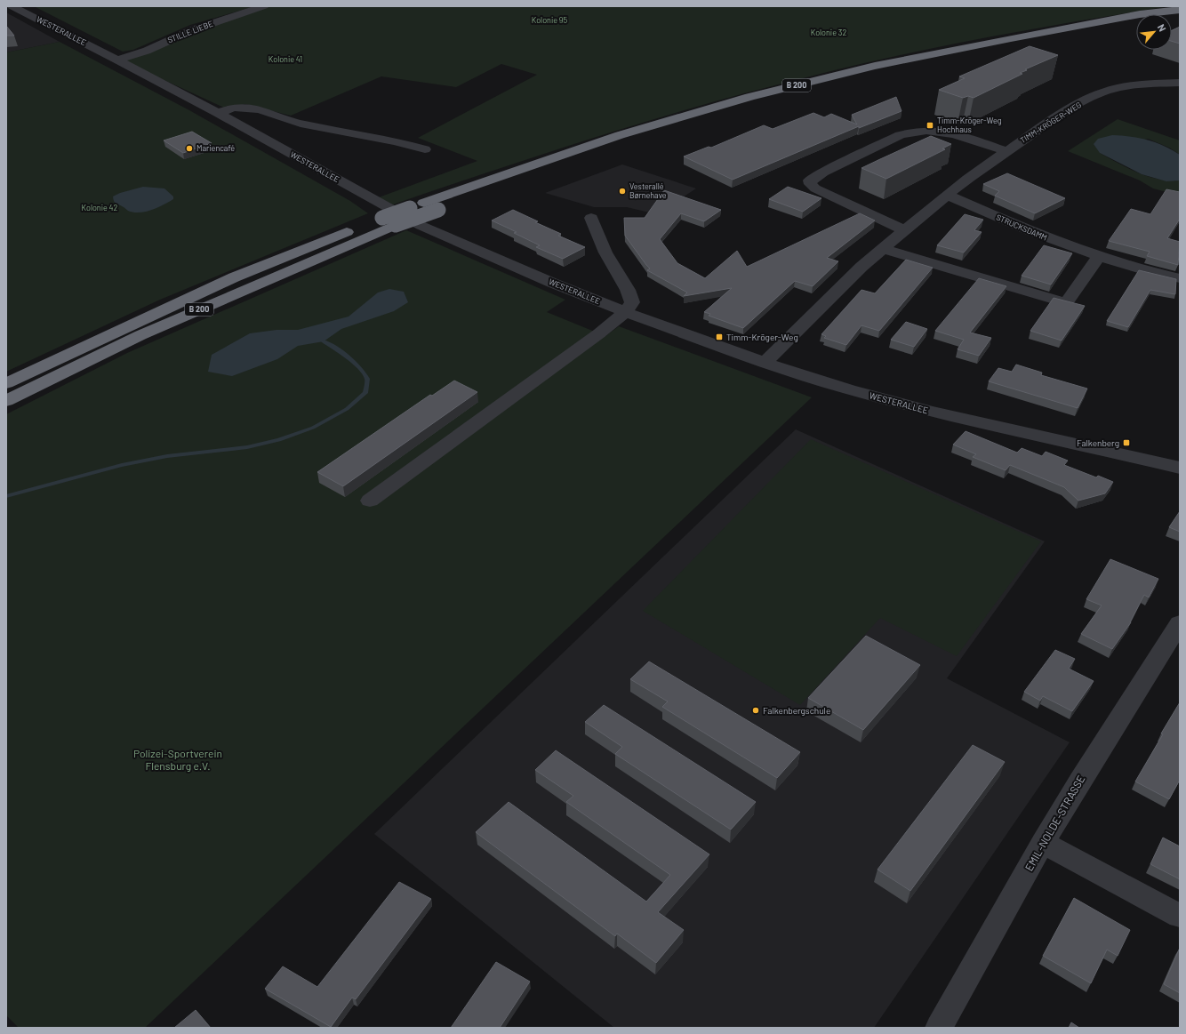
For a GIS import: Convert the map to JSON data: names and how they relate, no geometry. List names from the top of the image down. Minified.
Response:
{"streets":{"highway":["B 200"],"street":["WESTERALLEE","STILLE LIEBE","TIMM-KRÖGER-WEG","STRUCKSDAMM","EMIL-NOLDE-STRASSE"]},"crossings":[["WESTERALLEE","STILLE LIEBE"],["WESTERALLEE","TIMM-KRÖGER-WEG"],["TIMM-KRÖGER-WEG","STRUCKSDAMM"]],"parks":["Kolonie 95","Kolonie 32","Kolonie 41","Kolonie 42","Polizei-Sportverein Flensburg e.V."],"places":{"transit":["Timm-Kröger-Weg Hochhaus","Timm-Kröger-Weg","Falkenberg"],"other":["Mariencafé","Vesterallé Børnehave","Falkenbergschule"]},"north":"top right"}
